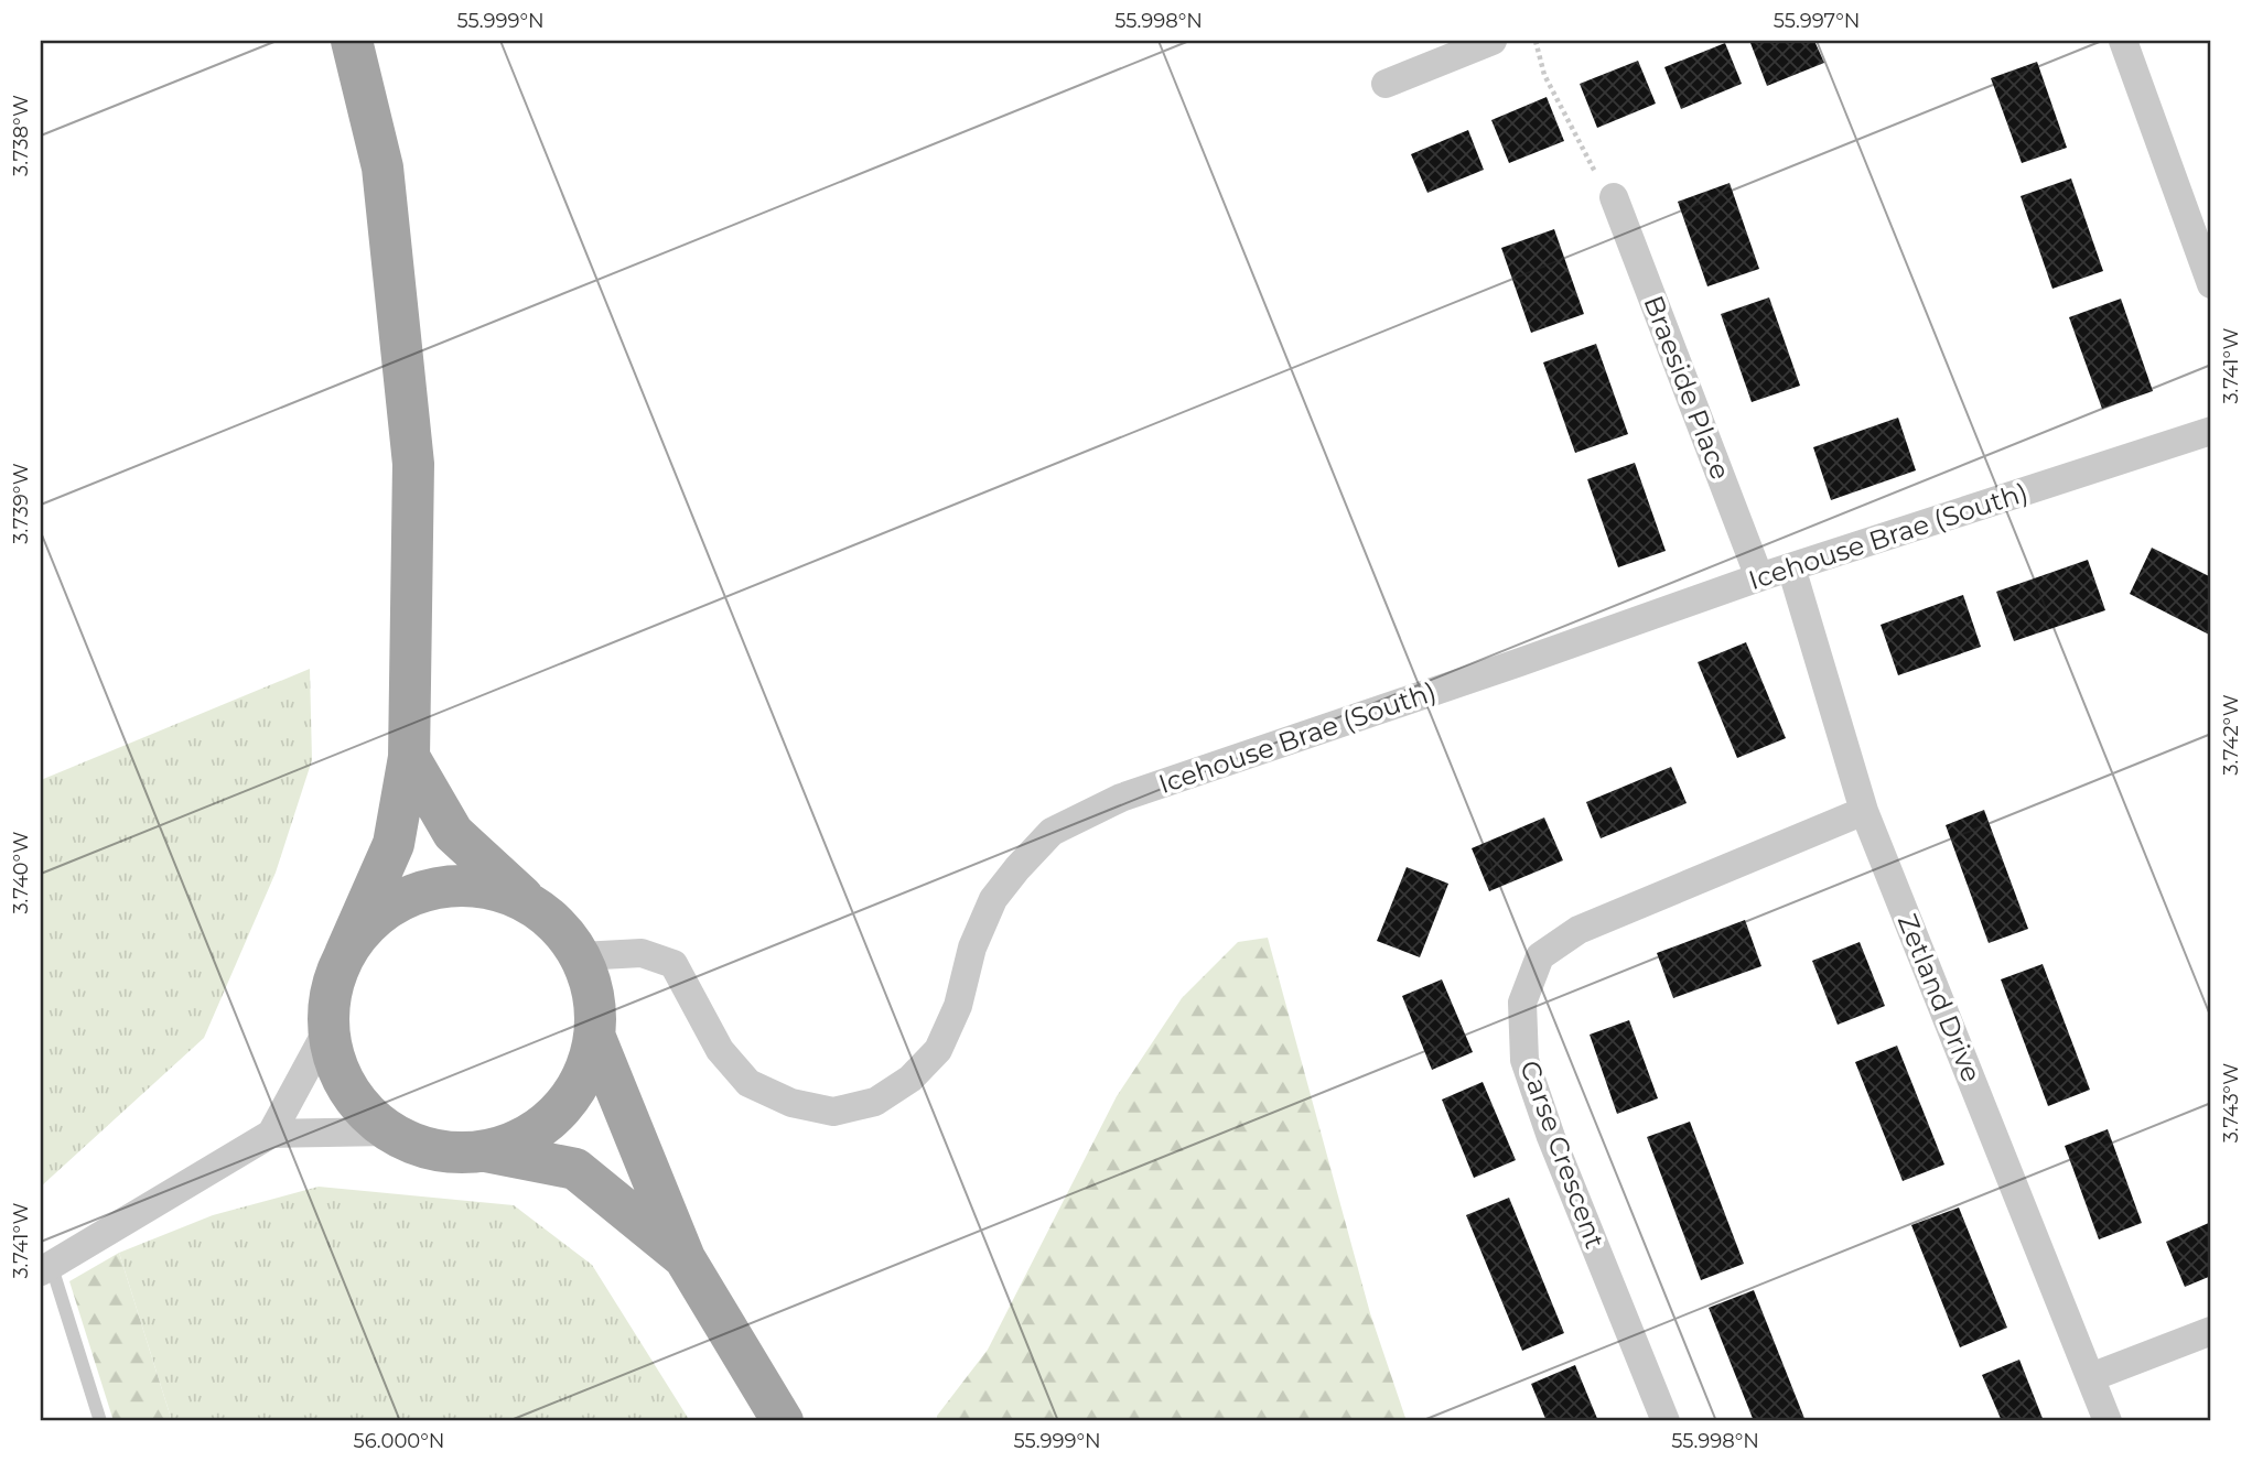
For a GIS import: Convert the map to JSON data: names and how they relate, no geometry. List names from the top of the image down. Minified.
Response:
{"streets":{"street":["Braeside Place","Icehouse Brae (South)","Zetland Drive","Carse Crescent"]},"crossings":[["Braeside Place","Icehouse Brae (South)"],["Icehouse Brae (South)","Zetland Drive"],["Zetland Drive","Carse Crescent"]],"coordinates":["55.999°N","55.998°N","55.997°N","3.738°W","3.741°W","3.739°W","3.742°W","3.740°W","3.743°W","56.000°N"]}
